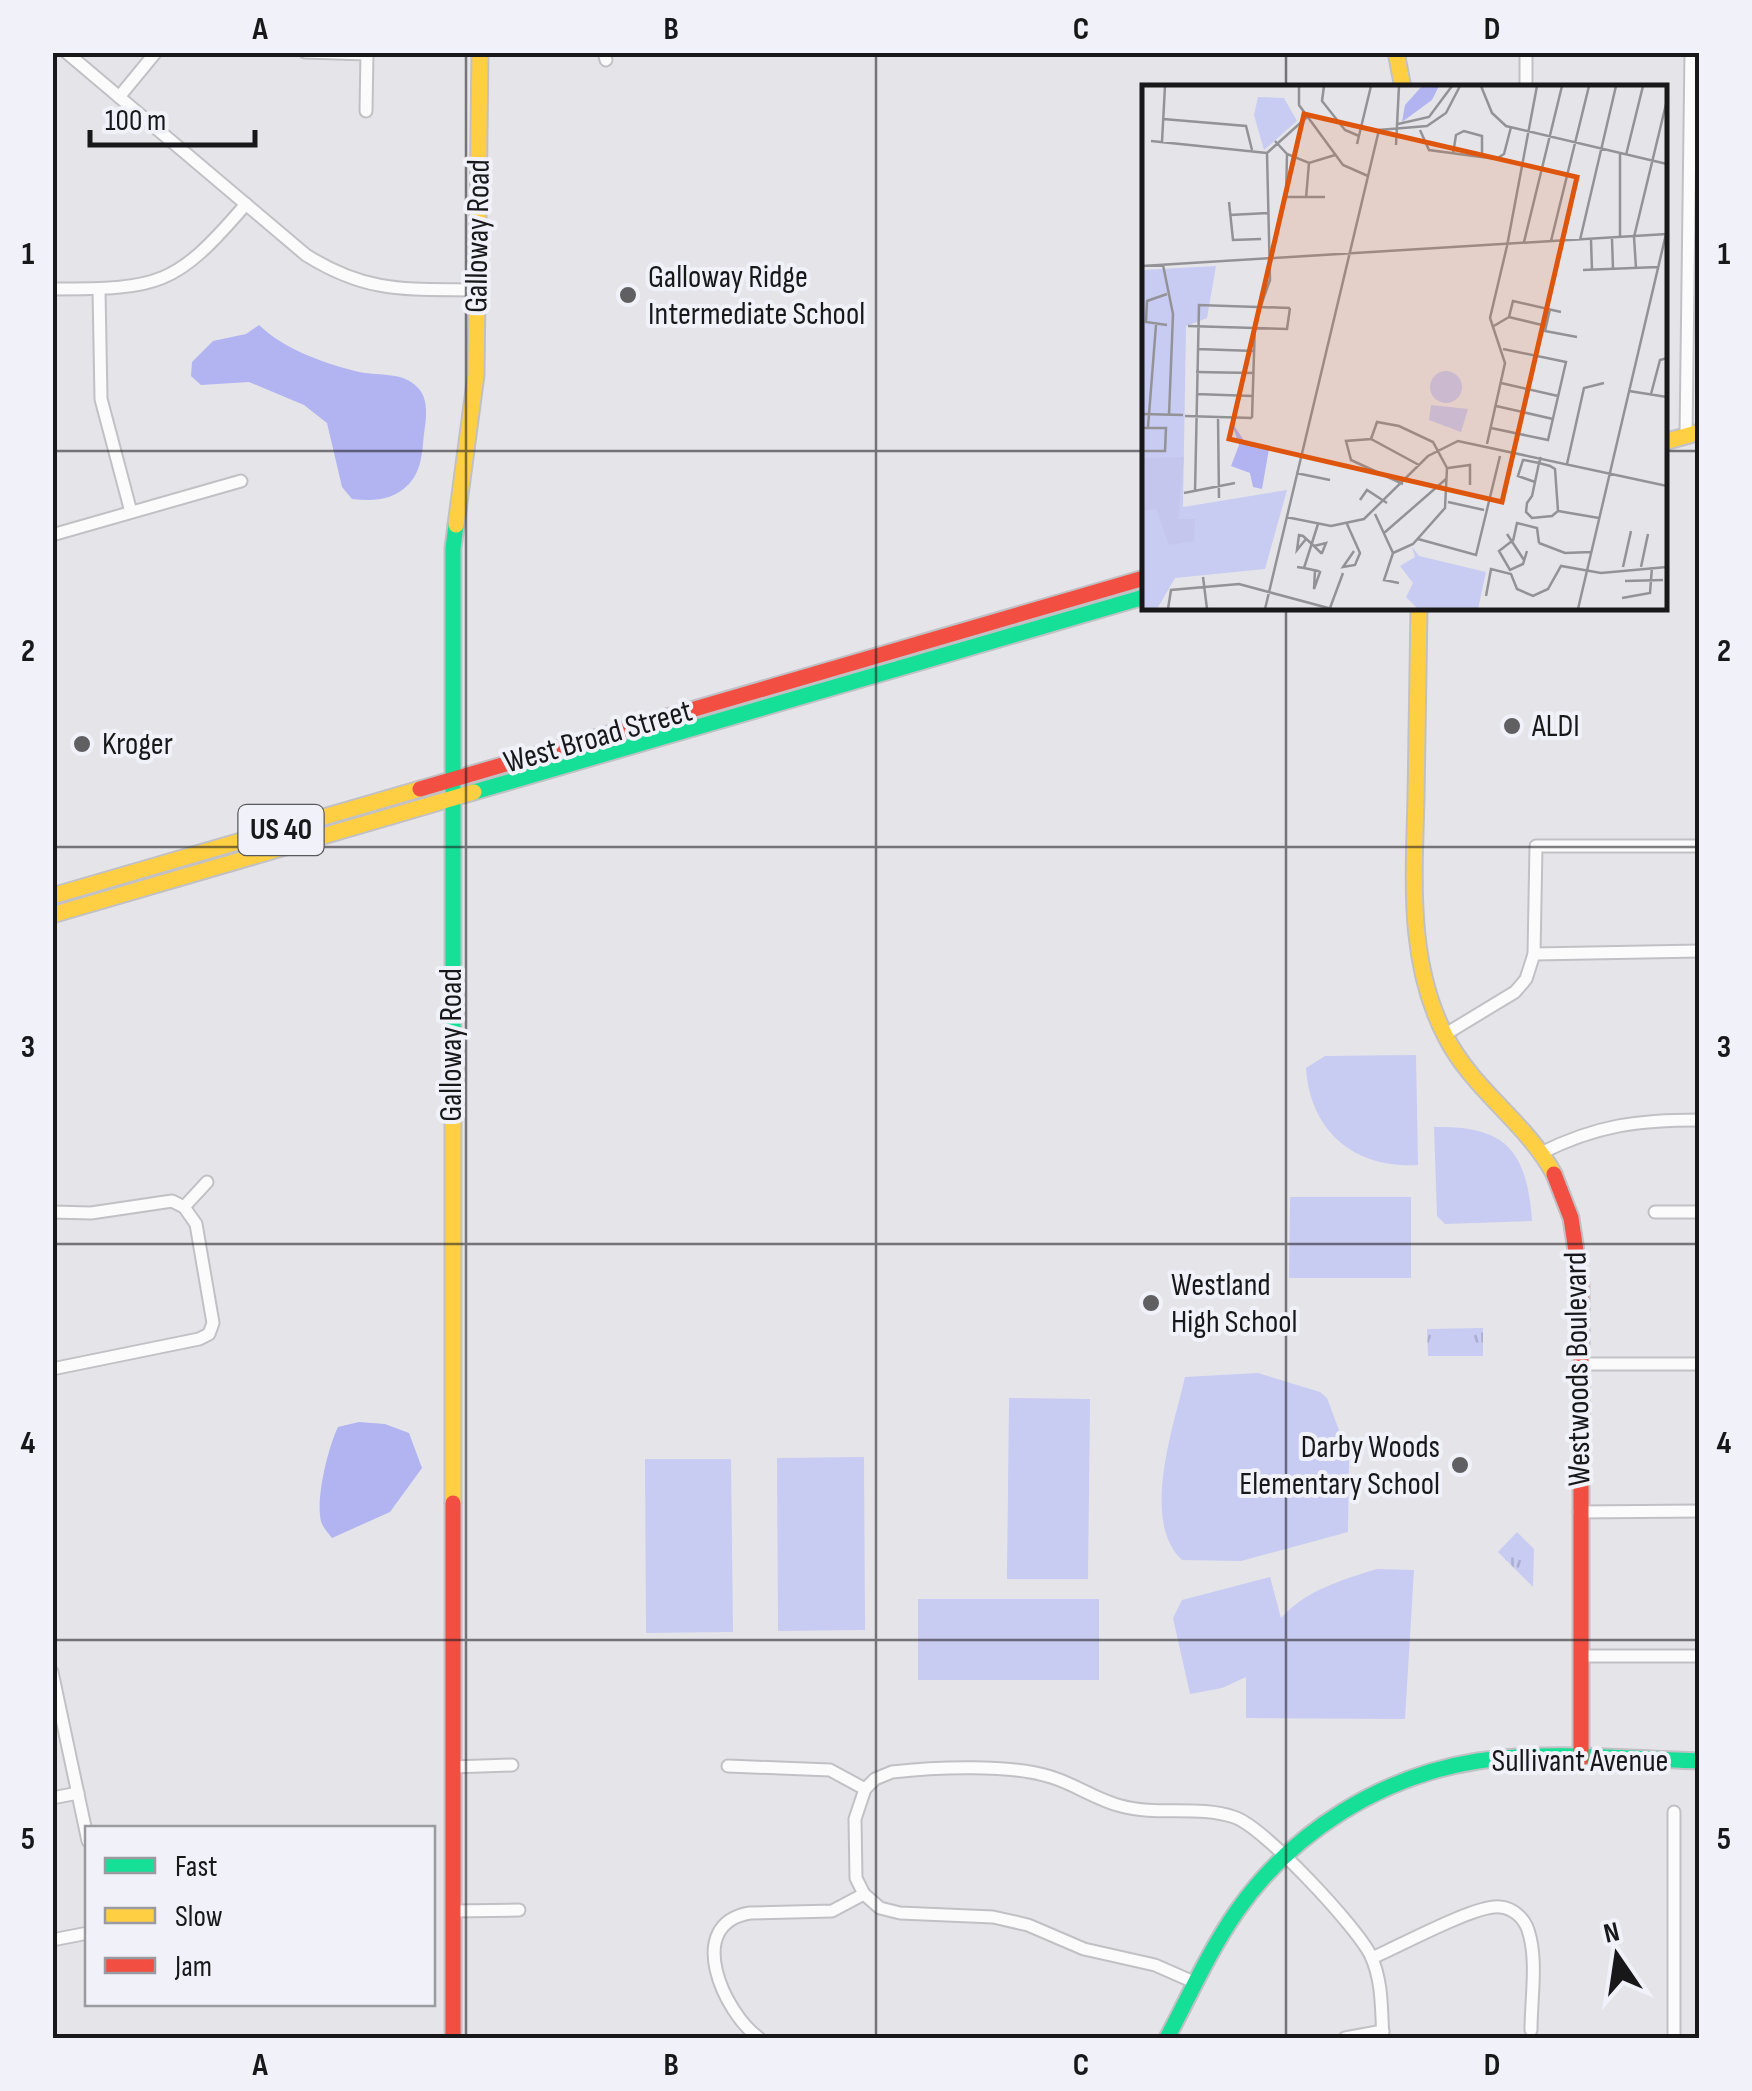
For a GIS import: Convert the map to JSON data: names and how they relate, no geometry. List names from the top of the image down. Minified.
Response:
{"streets":{"street":["Galloway Road","West Broad Street","US 40","Westwoods Boulevard","Sullivant Avenue"]},"crossings":[["Galloway Road","West Broad Street"],["Westwoods Boulevard","Sullivant Avenue"]],"places":["Galloway Ridge Intermediate School","ALDI","Kroger","Westland High School","Darby Woods Elementary School"],"legend":["Fast","Slow","Jam"],"scale_bar":"100 m","north":"top","grid":{"columns":["A","B","C","D"],"rows":["1","2","3","4","5"]}}
